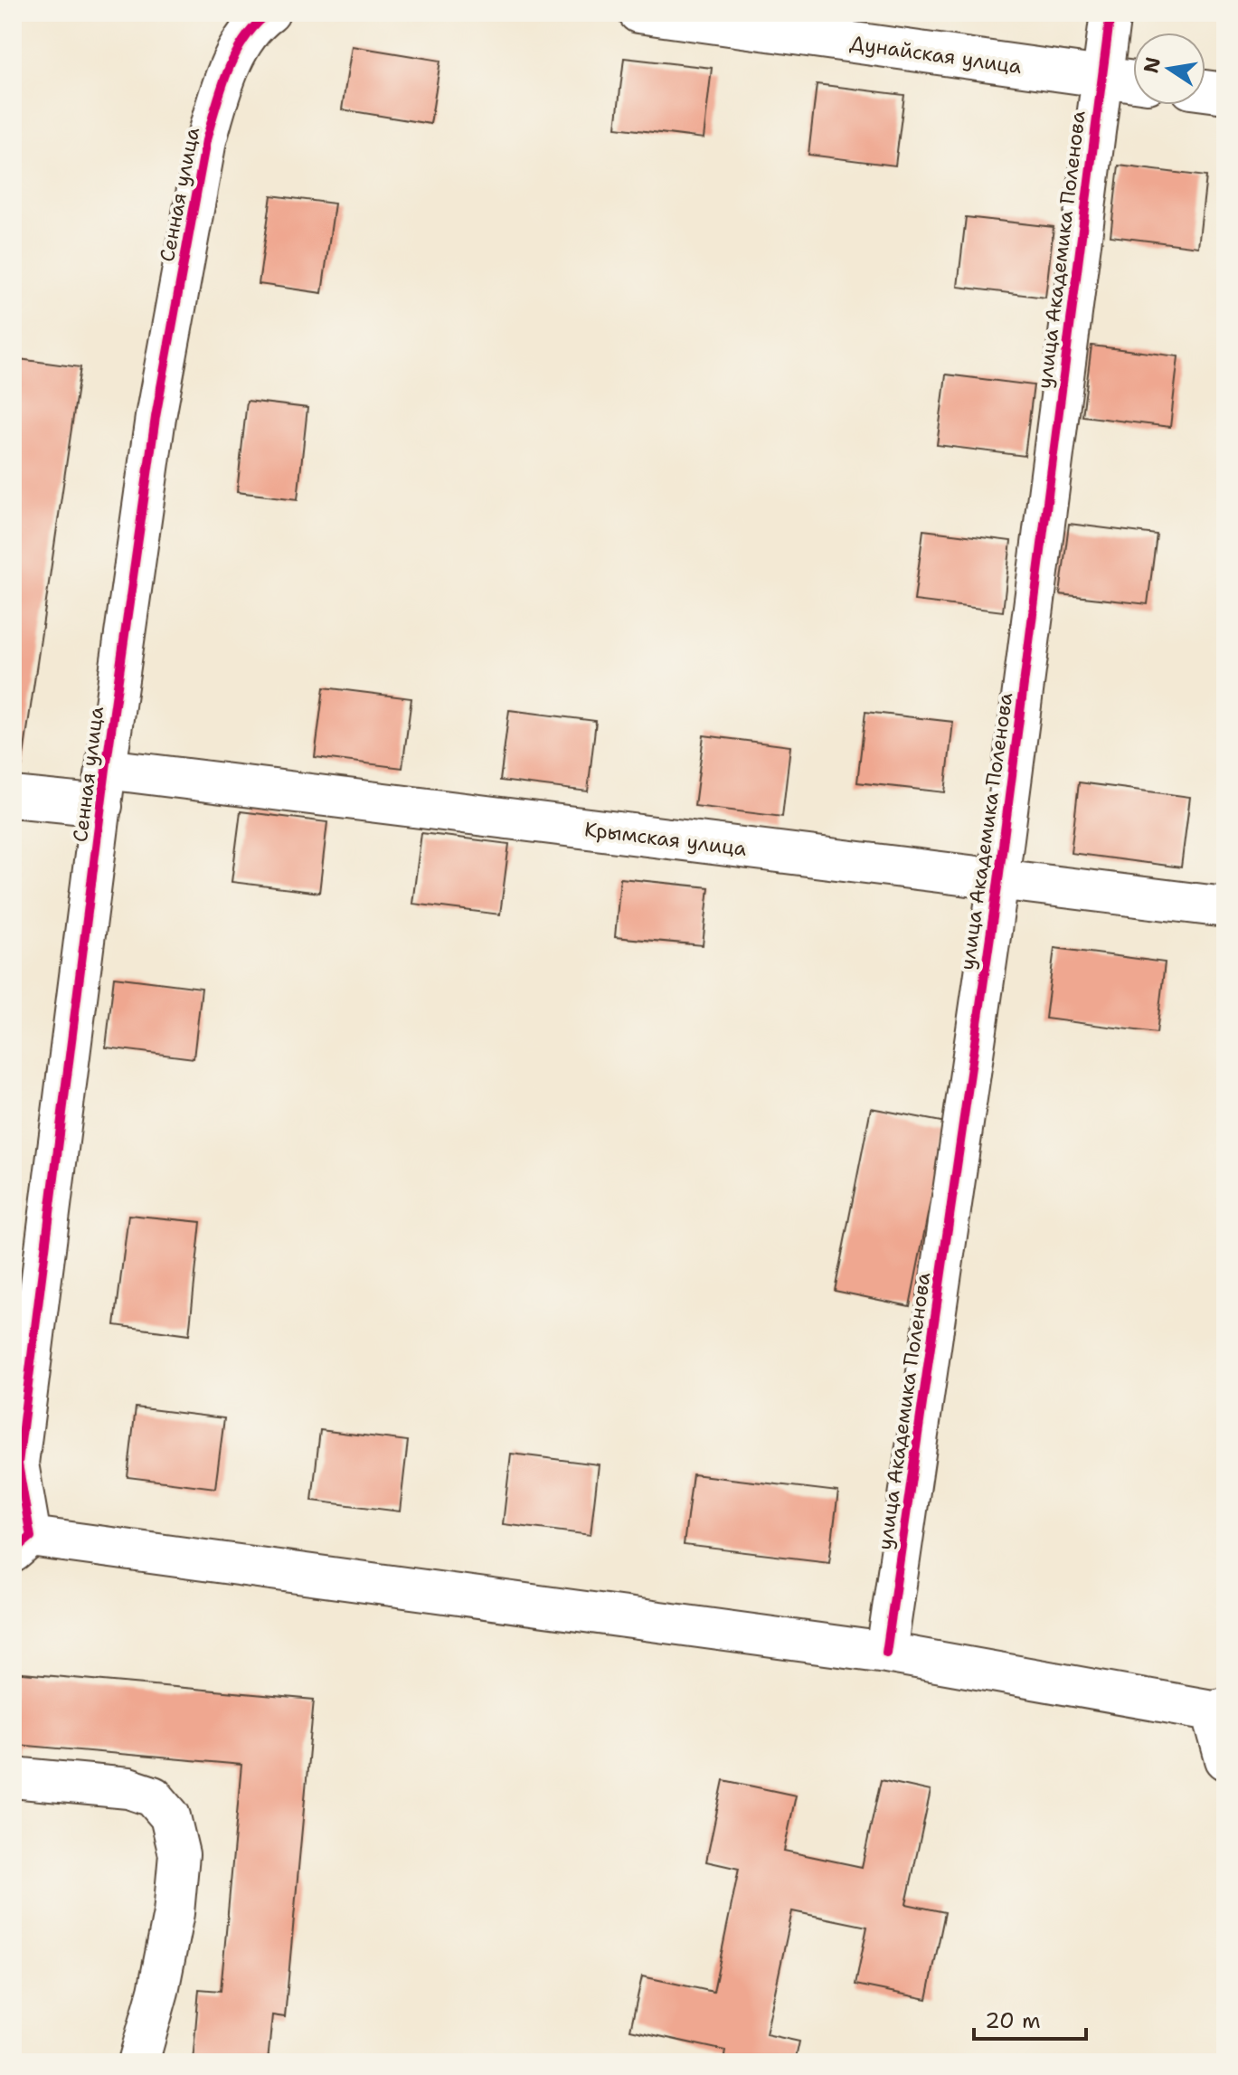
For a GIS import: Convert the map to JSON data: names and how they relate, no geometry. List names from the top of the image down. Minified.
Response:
{"streets":{"street":["Дунайская улица","Сенная улица","улица Академика Поленова","Крымская улица"]},"crossings":[["Дунайская улица","улица Академика Поленова"],["Сенная улица","Крымская улица"],["улица Академика Поленова","Крымская улица"]],"scale_bar":"20 m","north":"left"}
